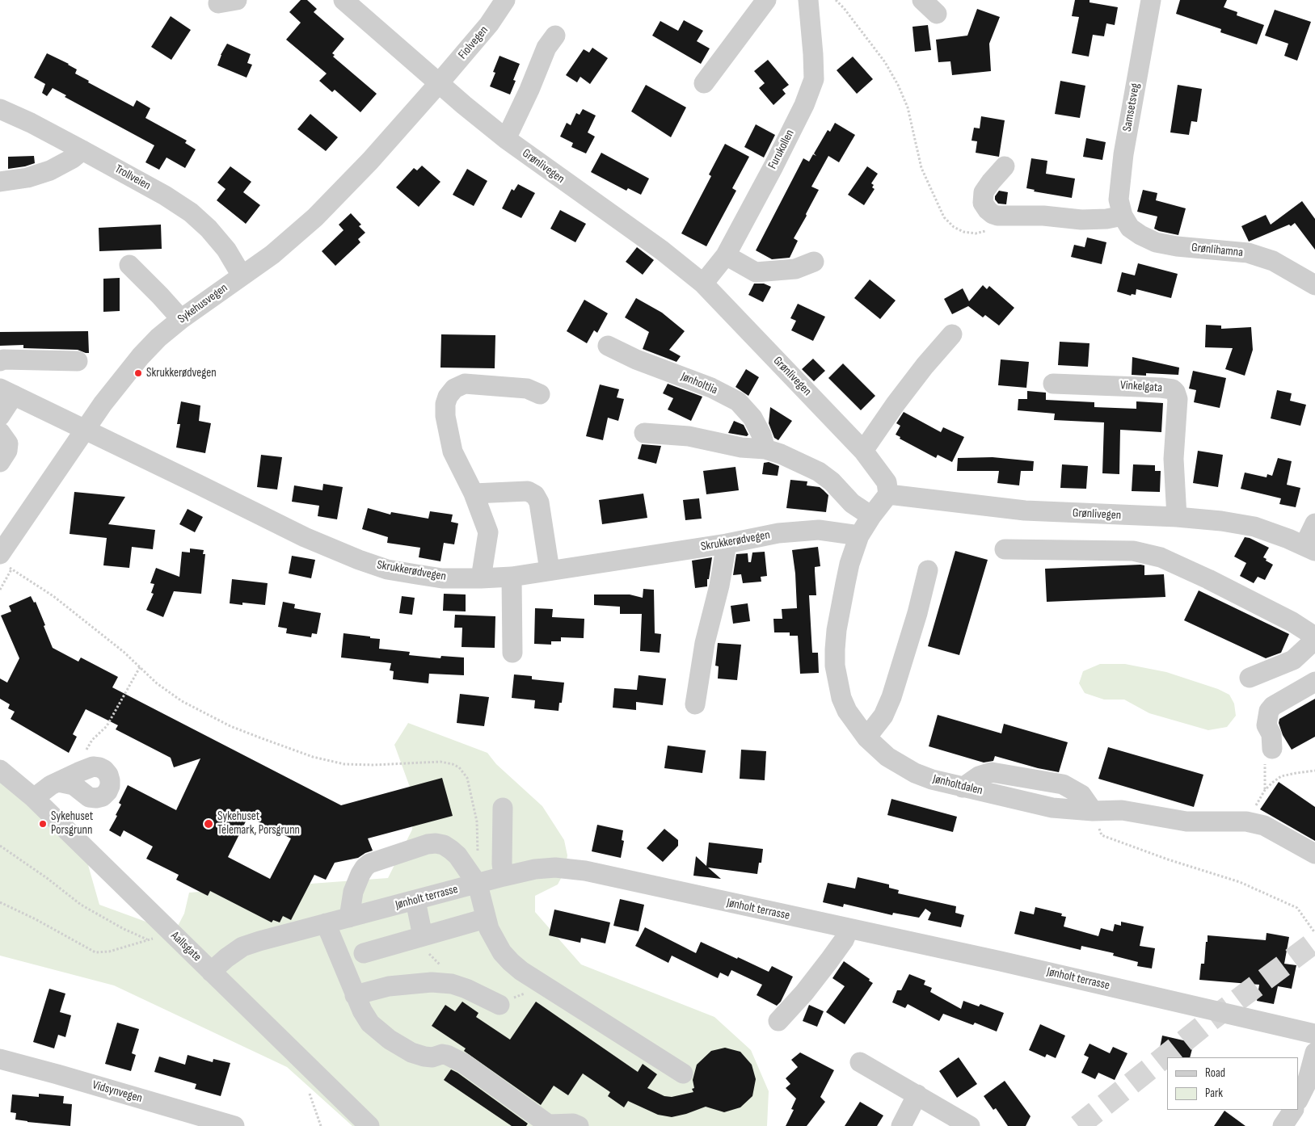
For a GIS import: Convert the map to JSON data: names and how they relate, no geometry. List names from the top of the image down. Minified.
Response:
{"streets":{"street":["Fiolvegen","Samsetsveg","Furukollen","Grønlivegen","Trollveien","Grønlihamna","Sykehusvegen","Jønholtlia","Vinkelgata","Skrukkerødvegen","Jønholtdalen","Jønholt terrasse","Aallsgate","Vidsynvegen"]},"crossings":[["Fiolvegen","Grønlivegen"],["Fiolvegen","Sykehusvegen"],["Samsetsveg","Grønlihamna"],["Furukollen","Grønlivegen"],["Grønlivegen","Sykehusvegen"],["Grønlivegen","Vinkelgata"],["Grønlivegen","Jønholtdalen"],["Trollveien","Sykehusvegen"],["Sykehusvegen","Skrukkerødvegen"],["Skrukkerødvegen","Jønholtdalen"],["Jønholt terrasse","Aallsgate"]],"places":["Skrukkerødvegen","Sykehuset Porsgrunn","Sykehuset Telemark, Porsgrunn"],"legend":["Road","Park"]}
